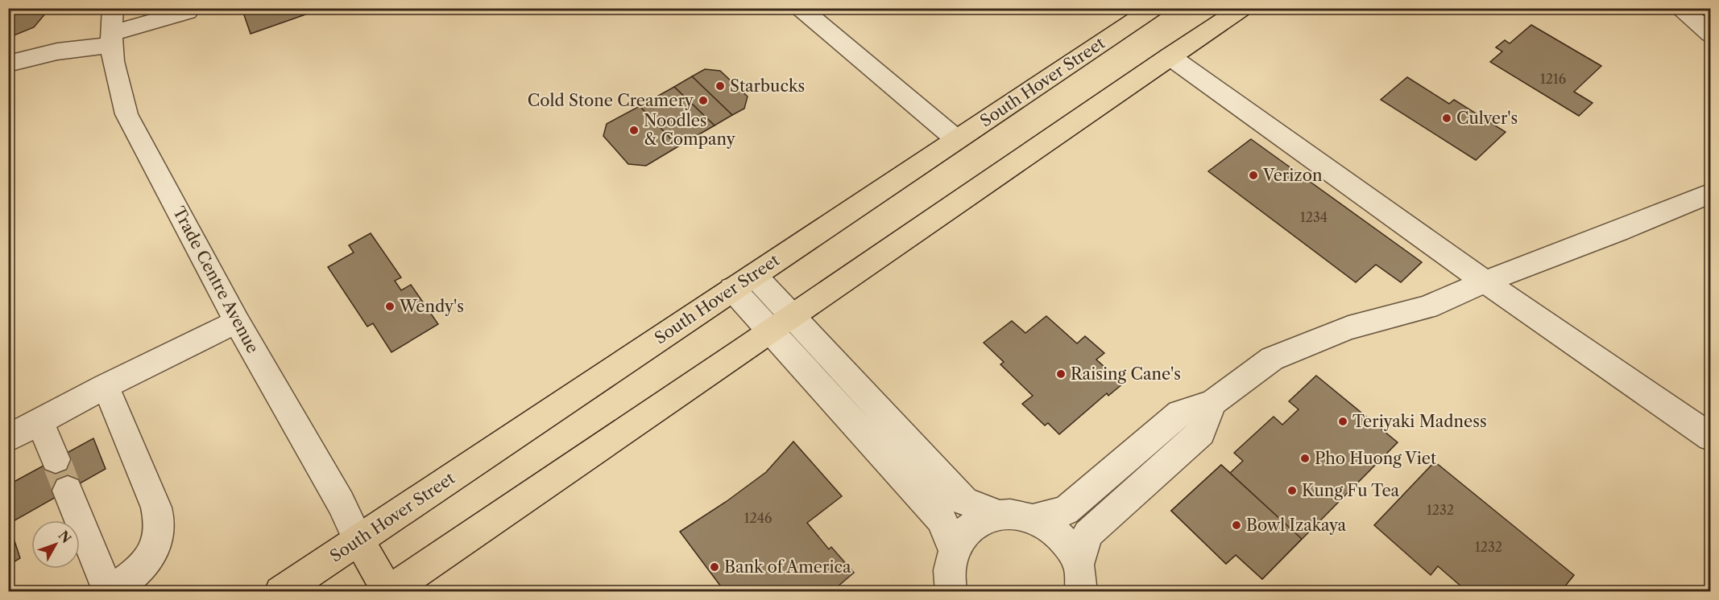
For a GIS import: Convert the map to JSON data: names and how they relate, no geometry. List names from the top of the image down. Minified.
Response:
{"streets":{"main road":["South Hover Street"],"street":["Trade Centre Avenue"]},"crossings":[["South Hover Street","Trade Centre Avenue"]],"places":["Starbucks","Cold Stone Creamery","Culver's","Noodles & Company","Verizon","Wendy's","Raising Cane's","Teriyaki Madness","Pho Huong Viet","Kung Fu Tea","Bowl Izakaya","Bank of America"],"house_numbers":["1216","1234","1232","1246","1232"],"north":"top right"}
